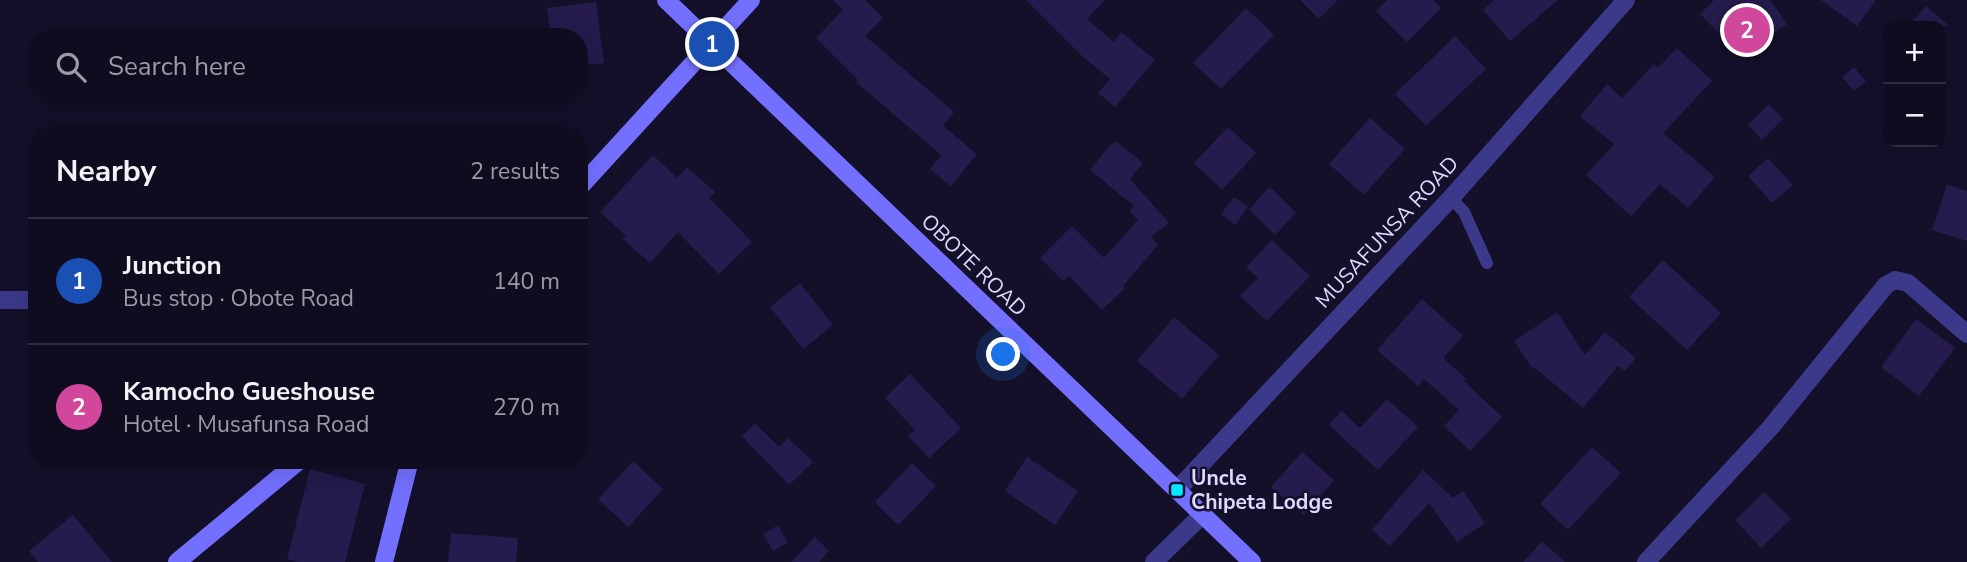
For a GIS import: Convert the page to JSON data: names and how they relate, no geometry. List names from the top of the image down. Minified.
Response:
{"streets":{"street":["MUSAFUNSA ROAD","OBOTE ROAD"]},"crossings":[["MUSAFUNSA ROAD","OBOTE ROAD"]],"places":{"transit":["Uncle Chipeta Lodge"]},"page":{"pins":["2","1"],"map_buttons":["+","−"],"search":"Search here","heading":["Nearby","2 results"],"list":[{"mark":"1","name":"Junction","note":"Bus stop · Obote Road","value":"140 m"},{"mark":"2","name":"Kamocho Gueshouse","note":"Hotel · Musafunsa Road","value":"270 m"}]}}
